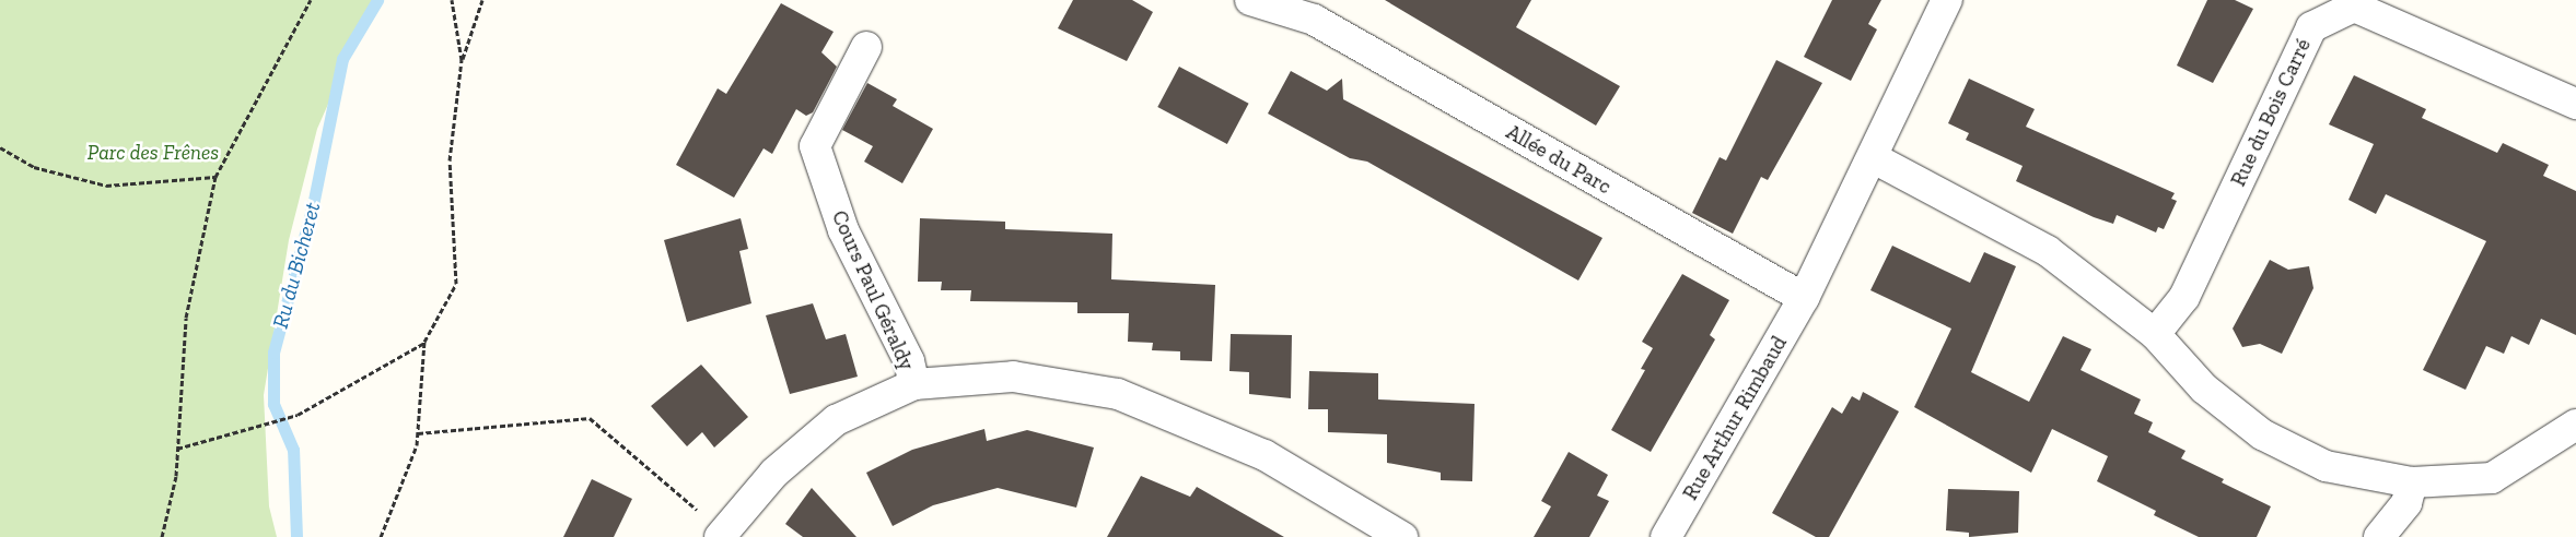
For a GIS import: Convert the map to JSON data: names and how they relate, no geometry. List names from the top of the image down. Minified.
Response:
{"streets":{"street":["Rue du Bois Carré","Allée du Parc","Cours Paul Géraldy","Rue Arthur Rimbaud"]},"crossings":[["Allée du Parc","Rue Arthur Rimbaud"]],"water":["Ru du Bicheret"],"parks":["Parc des Frênes"]}
